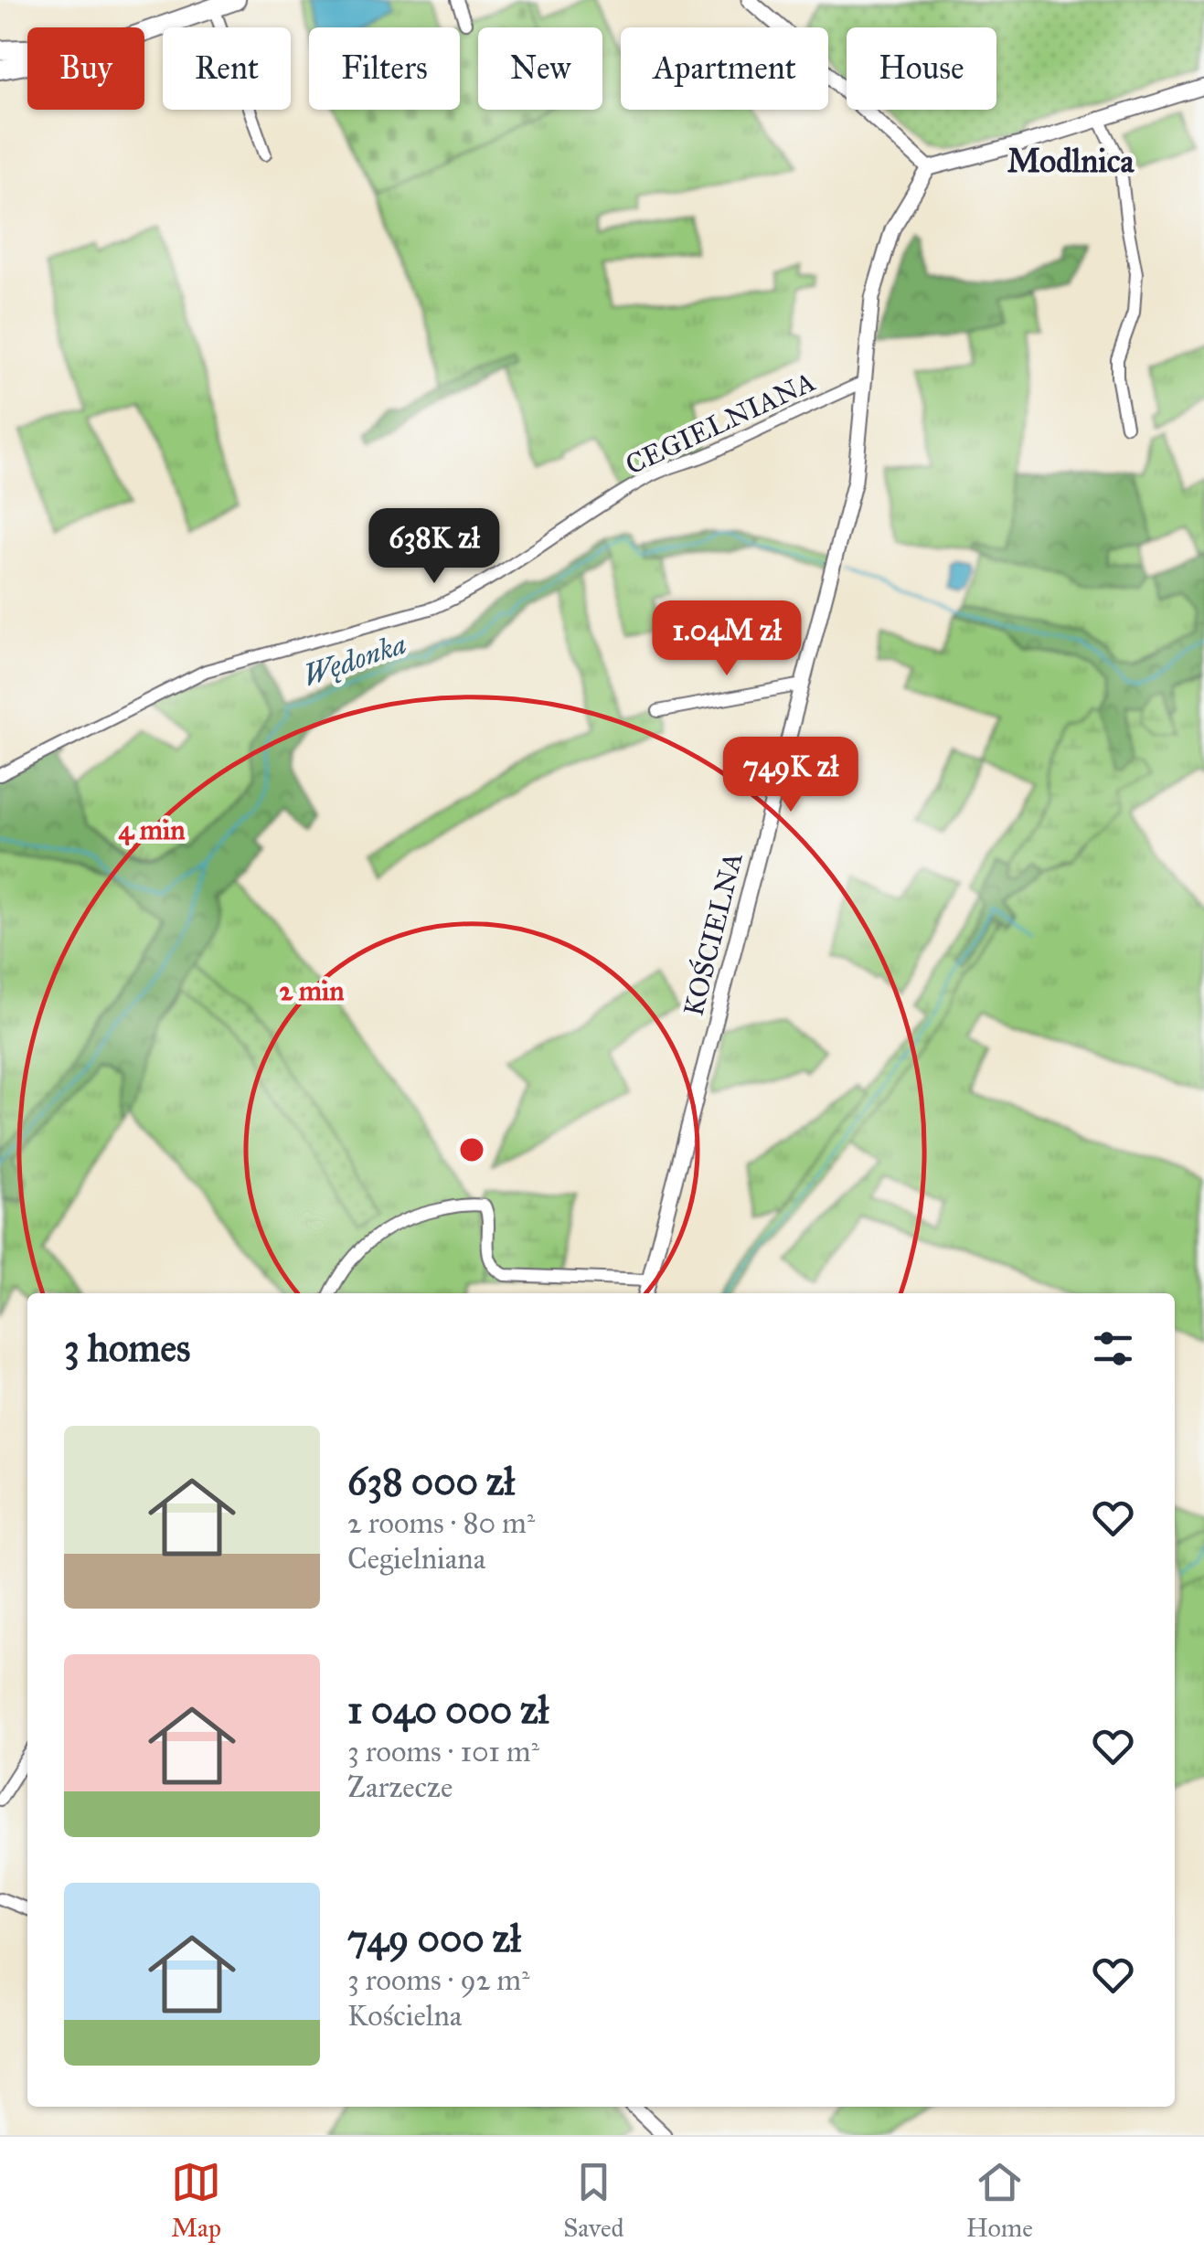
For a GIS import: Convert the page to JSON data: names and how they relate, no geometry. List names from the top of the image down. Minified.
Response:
{"streets":{"street":["CEGIELNIANA","KOŚCIELNA"]},"crossings":[["CEGIELNIANA","KOŚCIELNA"]],"districts":["Modlnica"],"water":["Wędonka"],"page":{"chip":["Buy","Rent","Filters","New","Apartment","House"],"price":["638K zł","1.04M zł","749K zł"],"heading":"3 homes","list":[{"name":"638 000 zł","note":"2 rooms · 80 m² · Cegielniana"},{"name":"1 040 000 zł","note":"3 rooms · 101 m² · Zarzecze"},{"name":"749 000 zł","note":"3 rooms · 92 m² · Kościelna"}],"tabs":["Map","Saved","Home"]},"rings":["4 min","2 min"]}
